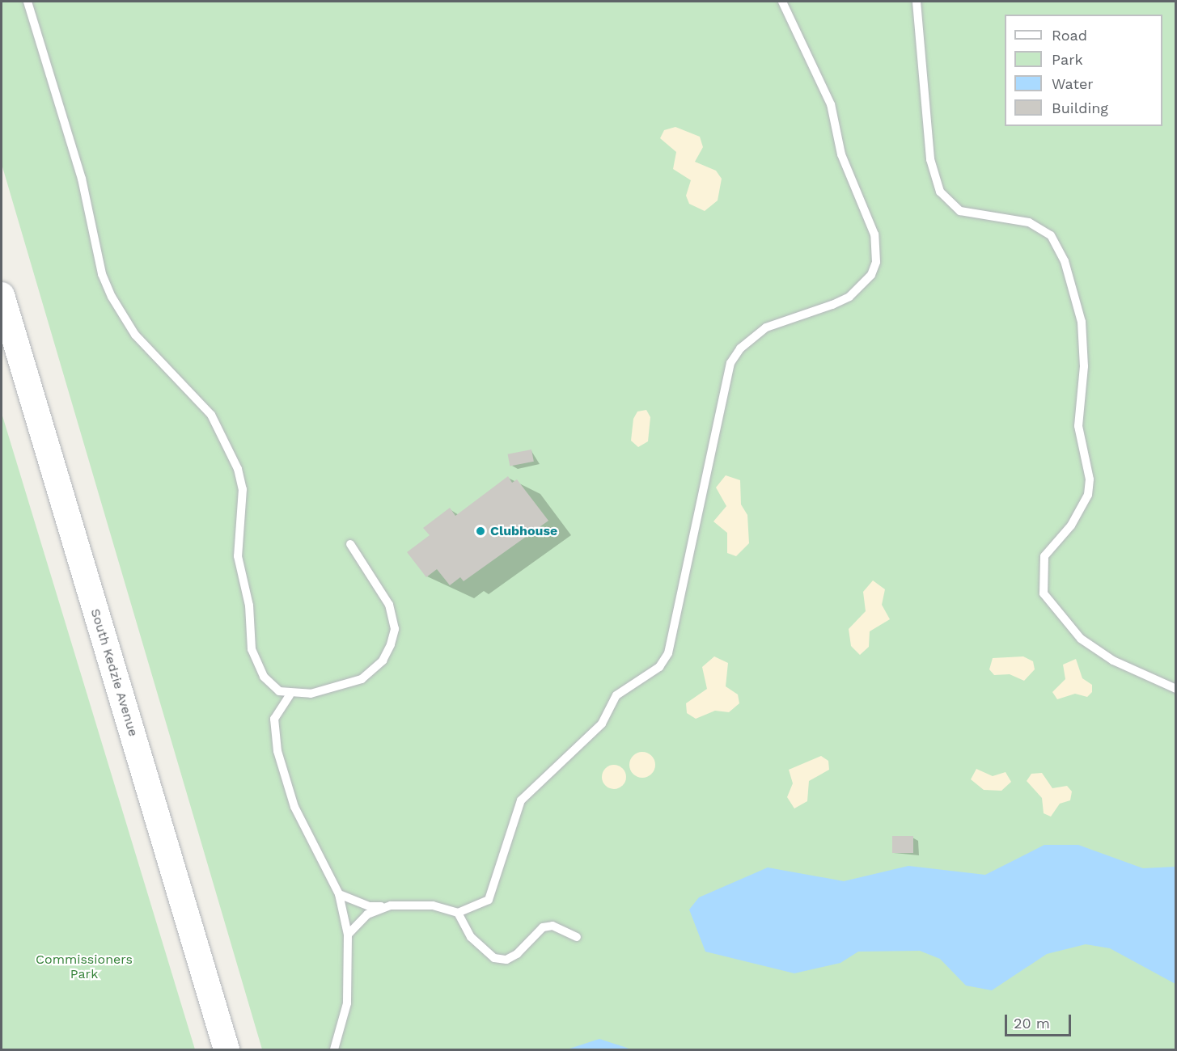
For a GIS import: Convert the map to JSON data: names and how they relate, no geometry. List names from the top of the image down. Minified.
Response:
{"streets":{"main road":["South Kedzie Avenue"]},"parks":["Commissioners Park"],"places":["Clubhouse"],"legend":["Road","Park","Water","Building"],"scale_bar":"20 m"}
